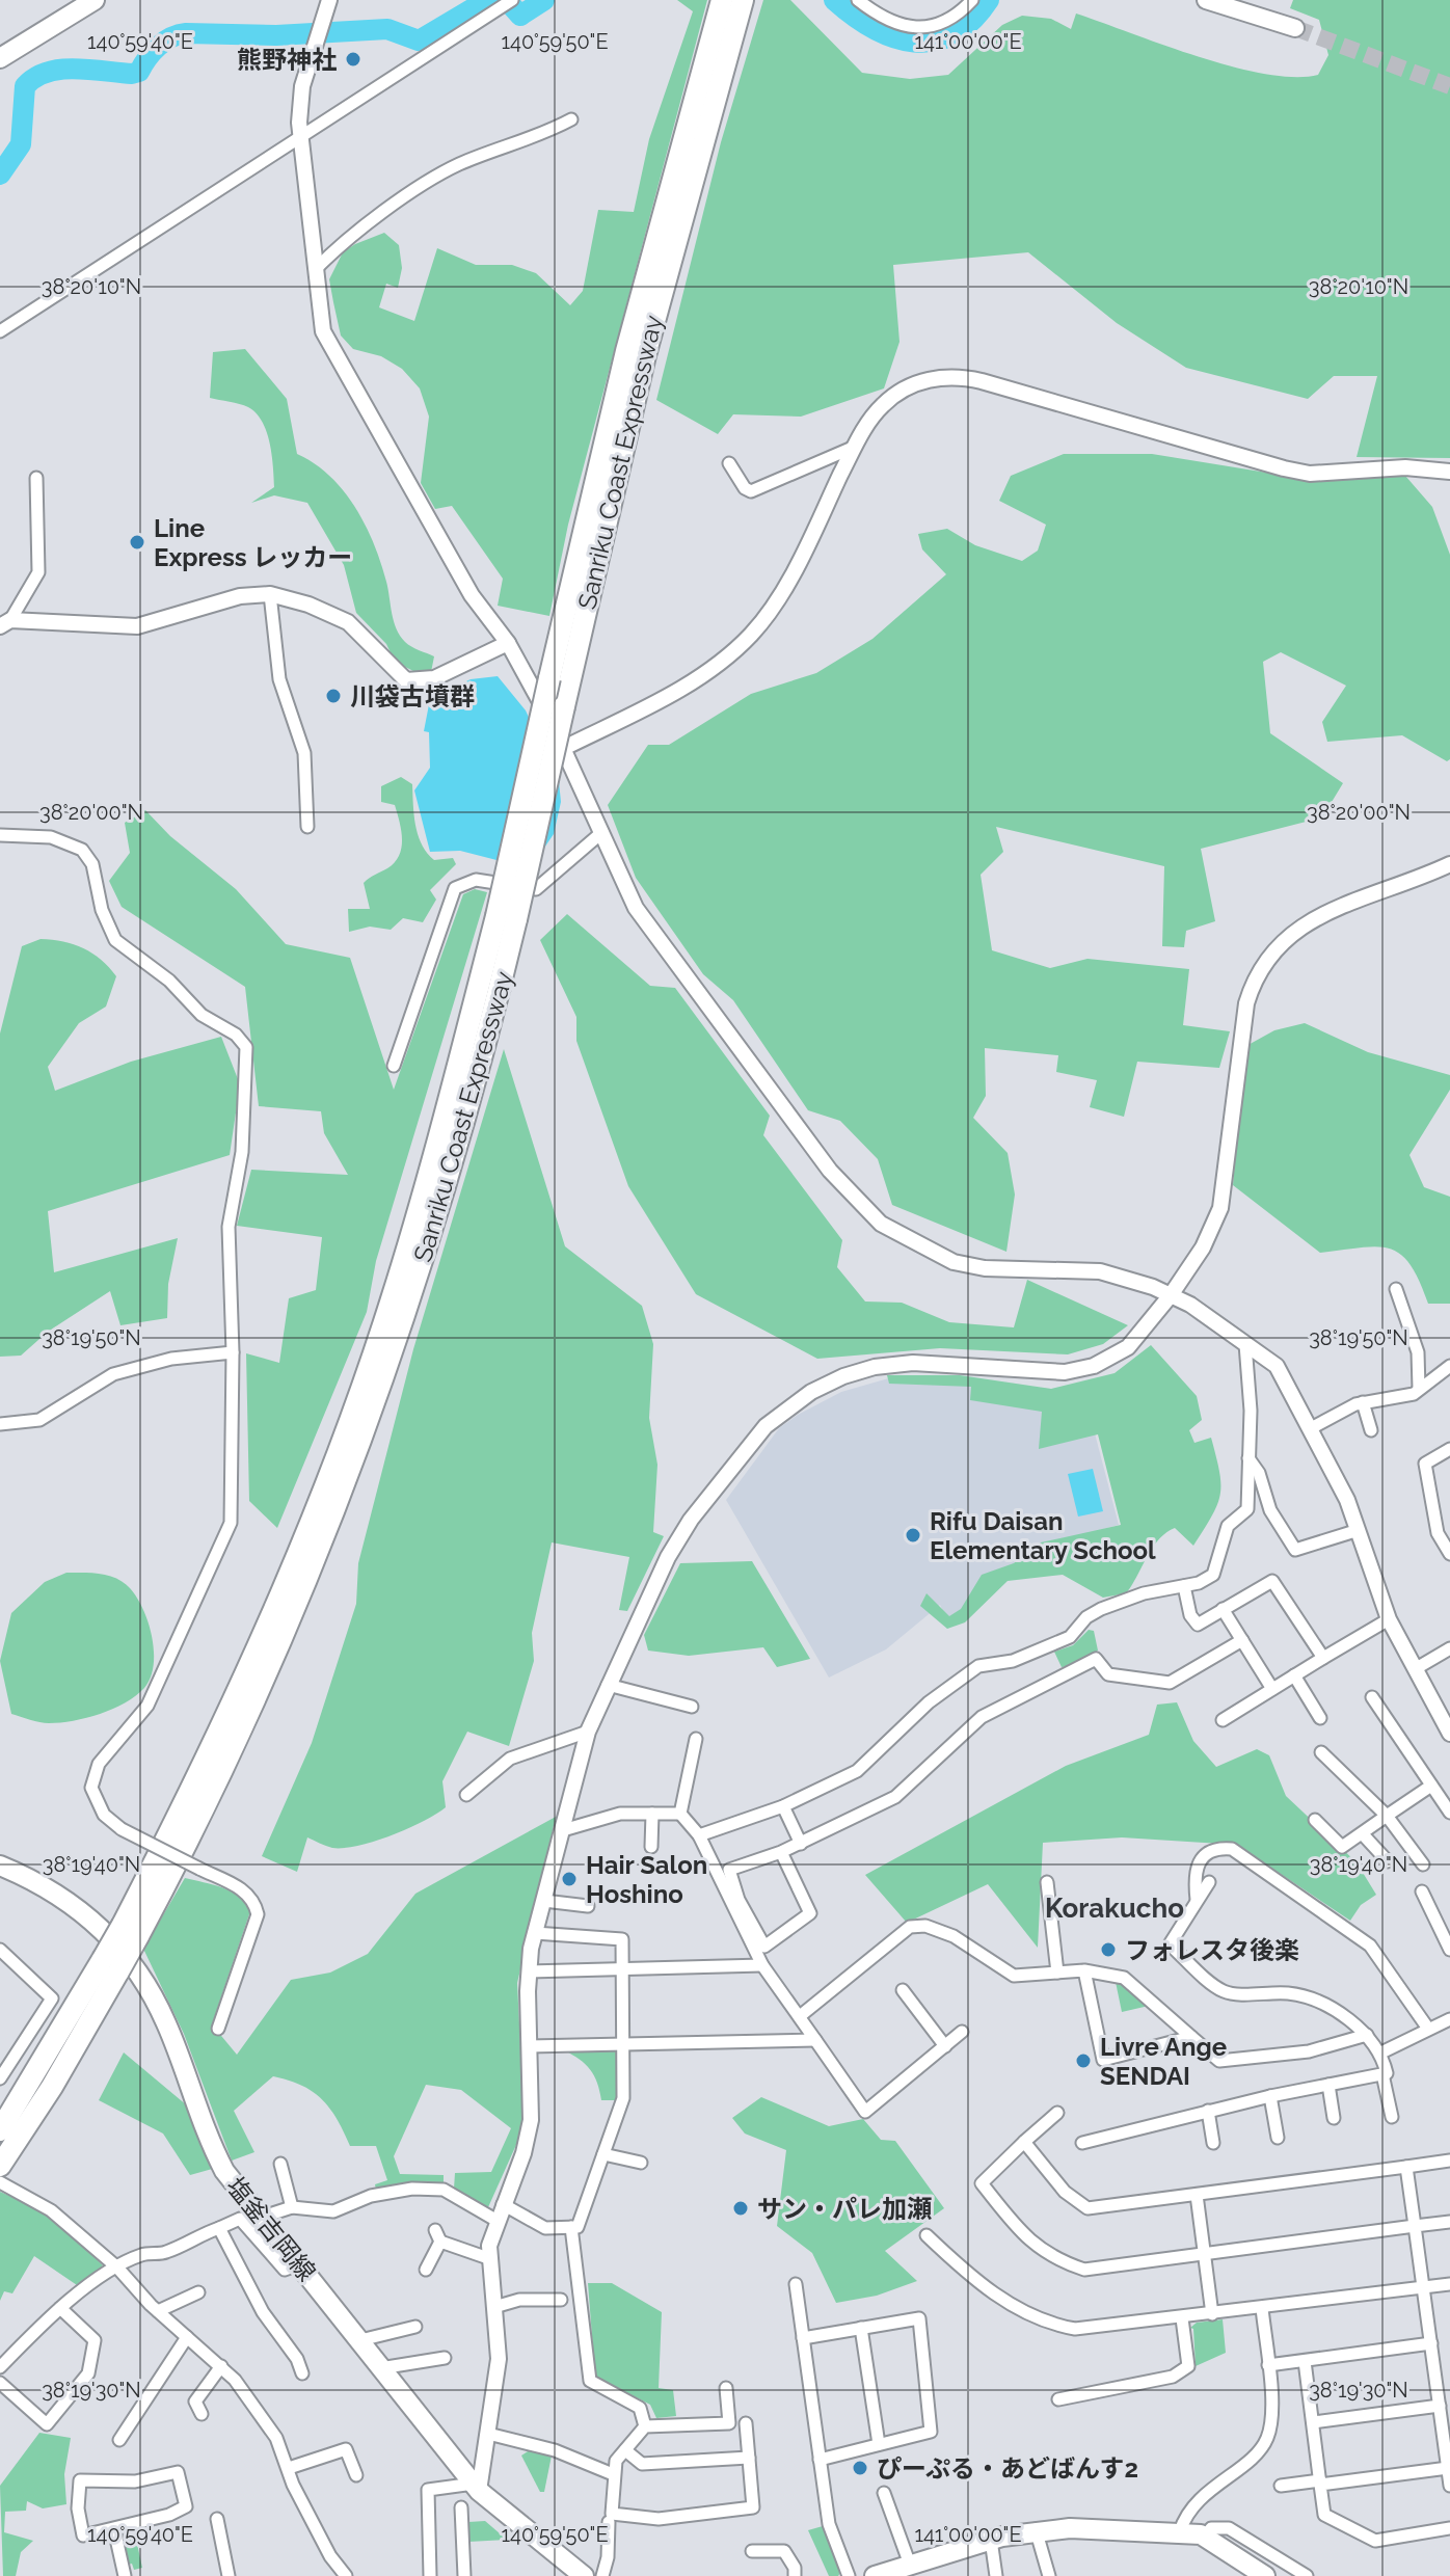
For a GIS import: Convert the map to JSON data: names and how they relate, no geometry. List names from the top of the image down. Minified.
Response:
{"streets":{"highway":["Sanriku Coast Expressway"],"main road":["塩釜吉岡線"]},"districts":["Korakucho"],"places":["熊野神社","Line Express レッカー","川袋古墳群","Rifu Daisan Elementary School","Hair Salon Hoshino","フォレスタ後楽","Livre Ange SENDAI","サン・パレ加瀬","ぴーぷる・あどばんす2"],"coordinates":["140°59'40\"E","140°59'50\"E","141°00'00\"E","38°20'10\"N","38°20'00\"N","38°19'50\"N","38°19'40\"N","38°19'30\"N"]}
